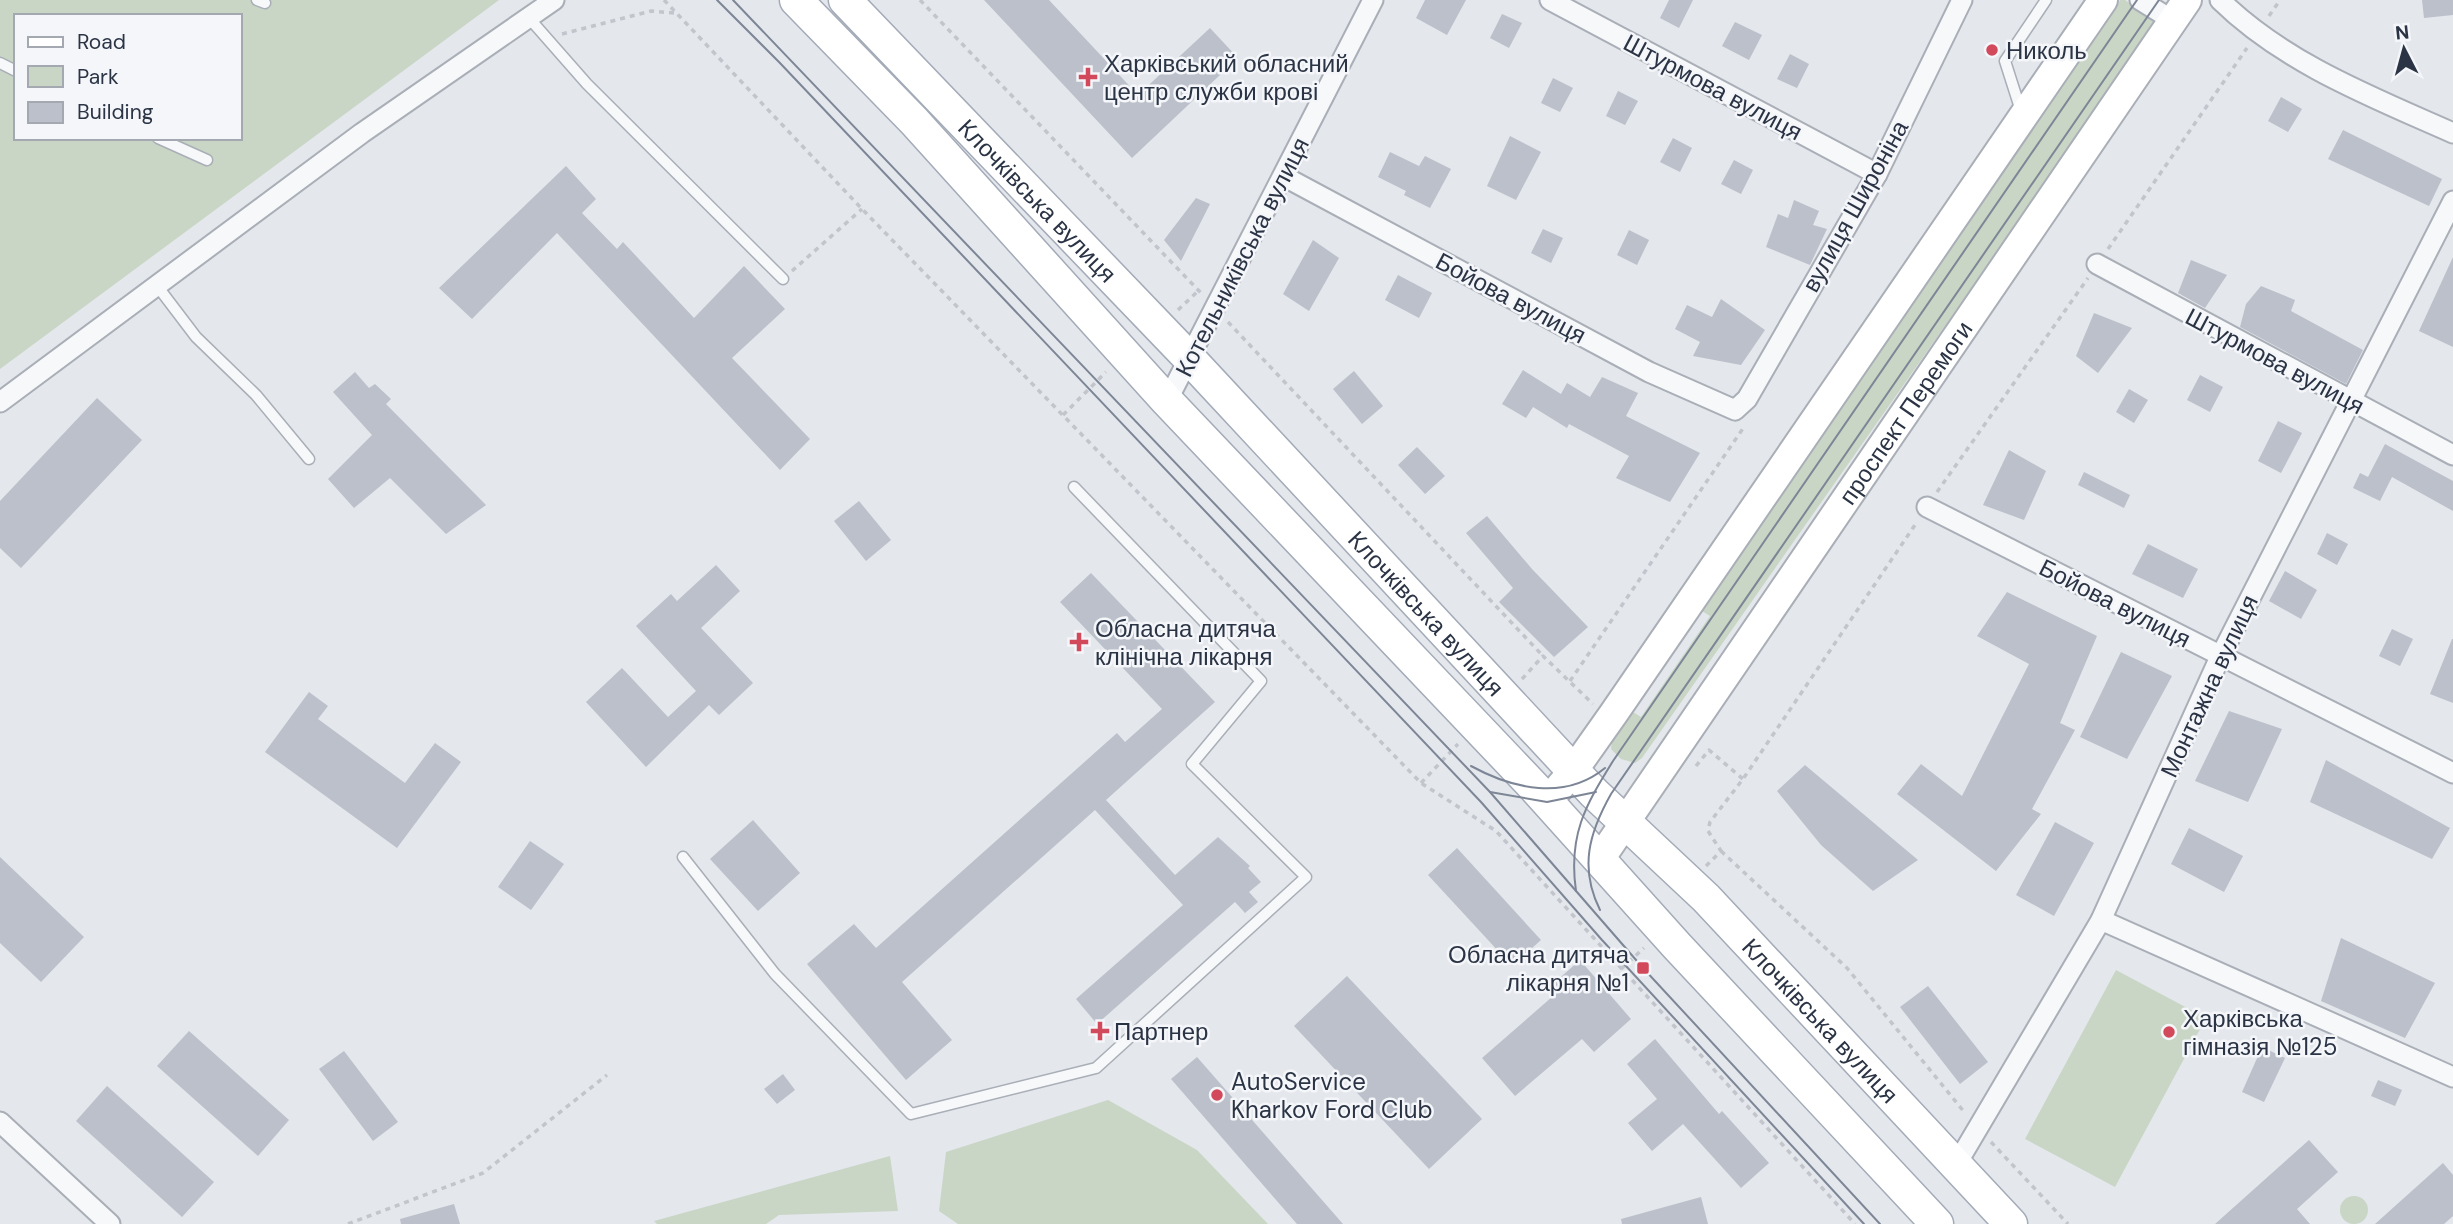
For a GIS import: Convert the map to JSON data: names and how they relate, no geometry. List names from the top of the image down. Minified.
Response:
{"streets":{"main road":["Клочківська вулиця","проспект Перемоги"],"street":["Штурмова вулиця","вулиця Широніна","Котельниківська вулиця","Бойова вулиця","Монтажна вулиця"]},"crossings":[["Штурмова вулиця","вулиця Широніна"],["Штурмова вулиця","Монтажна вулиця"],["Клочківська вулиця","Котельниківська вулиця"],["Клочківська вулиця","проспект Перемоги"],["Клочківська вулиця","Монтажна вулиця"],["вулиця Широніна","Бойова вулиця"],["Котельниківська вулиця","Бойова вулиця"],["Бойова вулиця","Монтажна вулиця"]],"places":{"other":["Николь","Харківська гімназія №125","AutoService Kharkov Ford Club"],"health":["Харківський обласний центр служби крові","Обласна дитяча клінічна лікарня","Партнер"],"transit":["Обласна дитяча лікарня №1"]},"legend":["Road","Park","Building"],"north":"top"}
